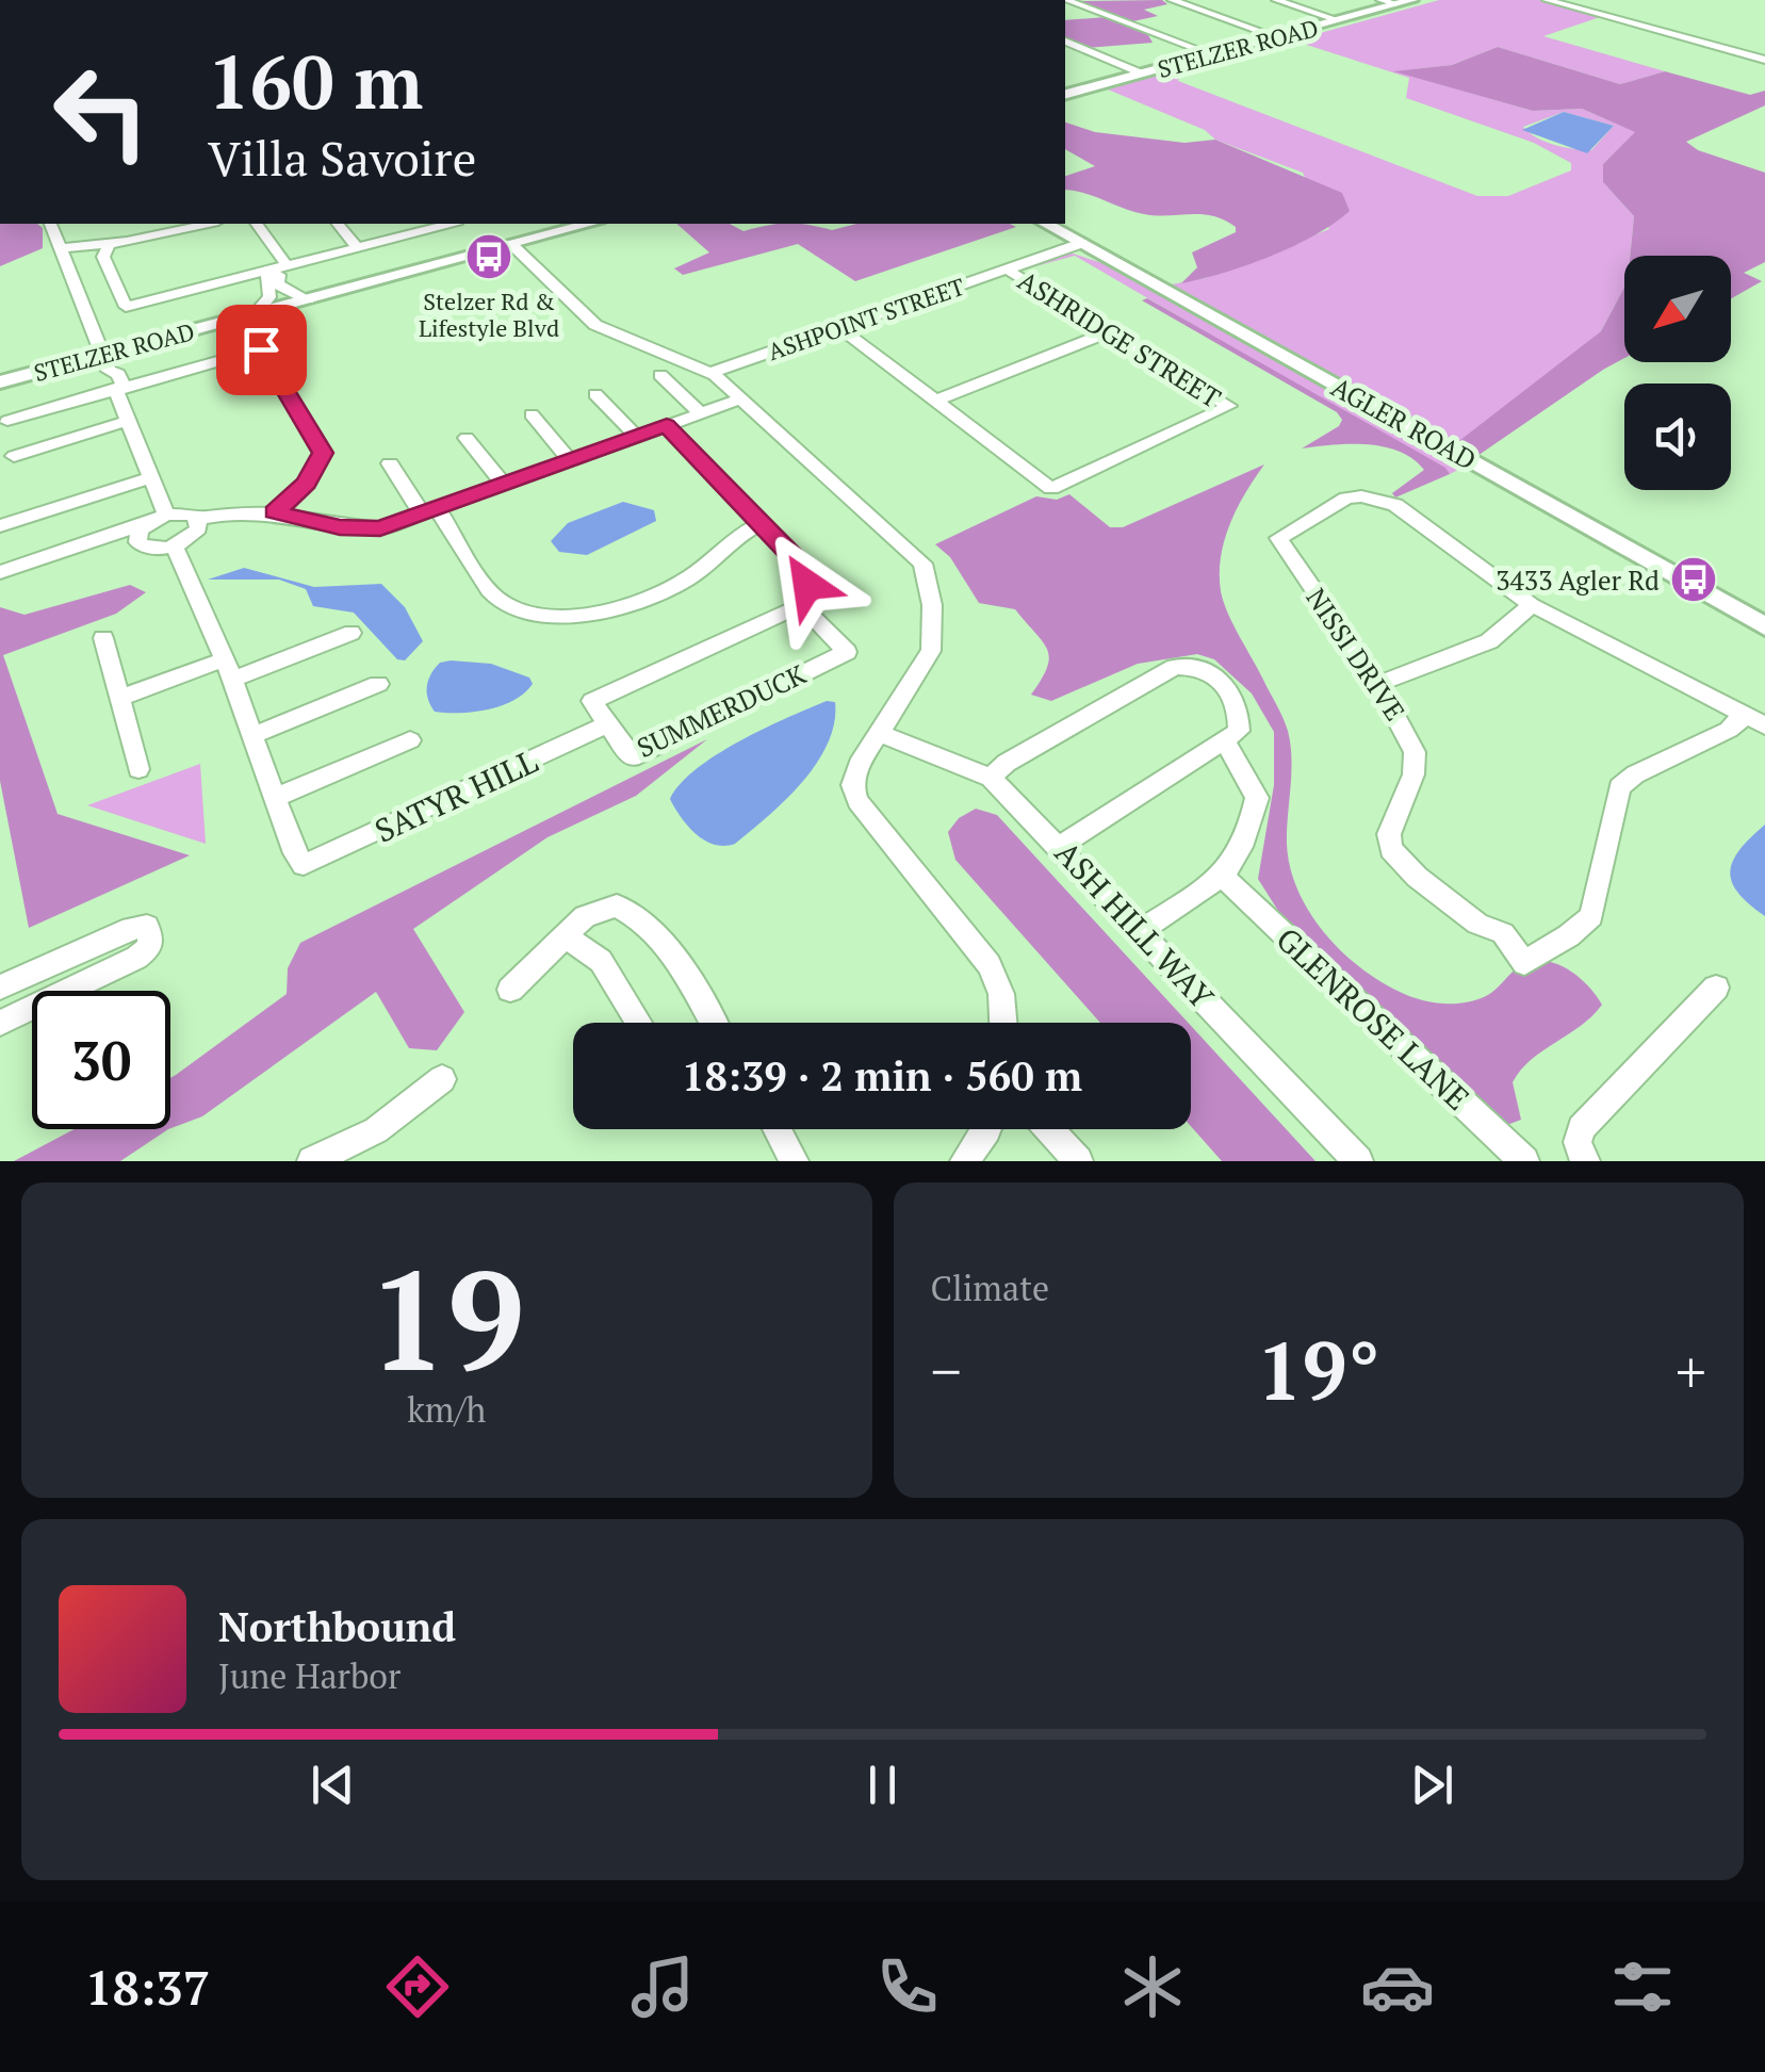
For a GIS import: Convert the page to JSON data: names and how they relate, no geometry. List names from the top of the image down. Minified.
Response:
{"streets":{"main road":["STELZER ROAD","AGLER ROAD"],"street":["ASHPOINT STREET","ASHRIDGE STREET","NISSI DRIVE","SUMMERDUCK","SATYR HILL","ASH HILL WAY","GLENROSE LANE"]},"crossings":[["ASHPOINT STREET","ASHRIDGE STREET"],["ASHPOINT STREET","AGLER ROAD"],["SUMMERDUCK","SATYR HILL"]],"places":{"bus stop":["Stelzer Rd & Lifestyle Blvd","3433 Agler Rd"]},"north":"bottom left","page":{"turn":["160 m","Villa Savoire"],"limit":"30","trip":"18:39 · 2 min · 560 m","tile":[["19","km/h"],"Climate"],"heat":["−","19°","+"],"song":["Northbound","June Harbor"],"tabs":"18:37"}}
